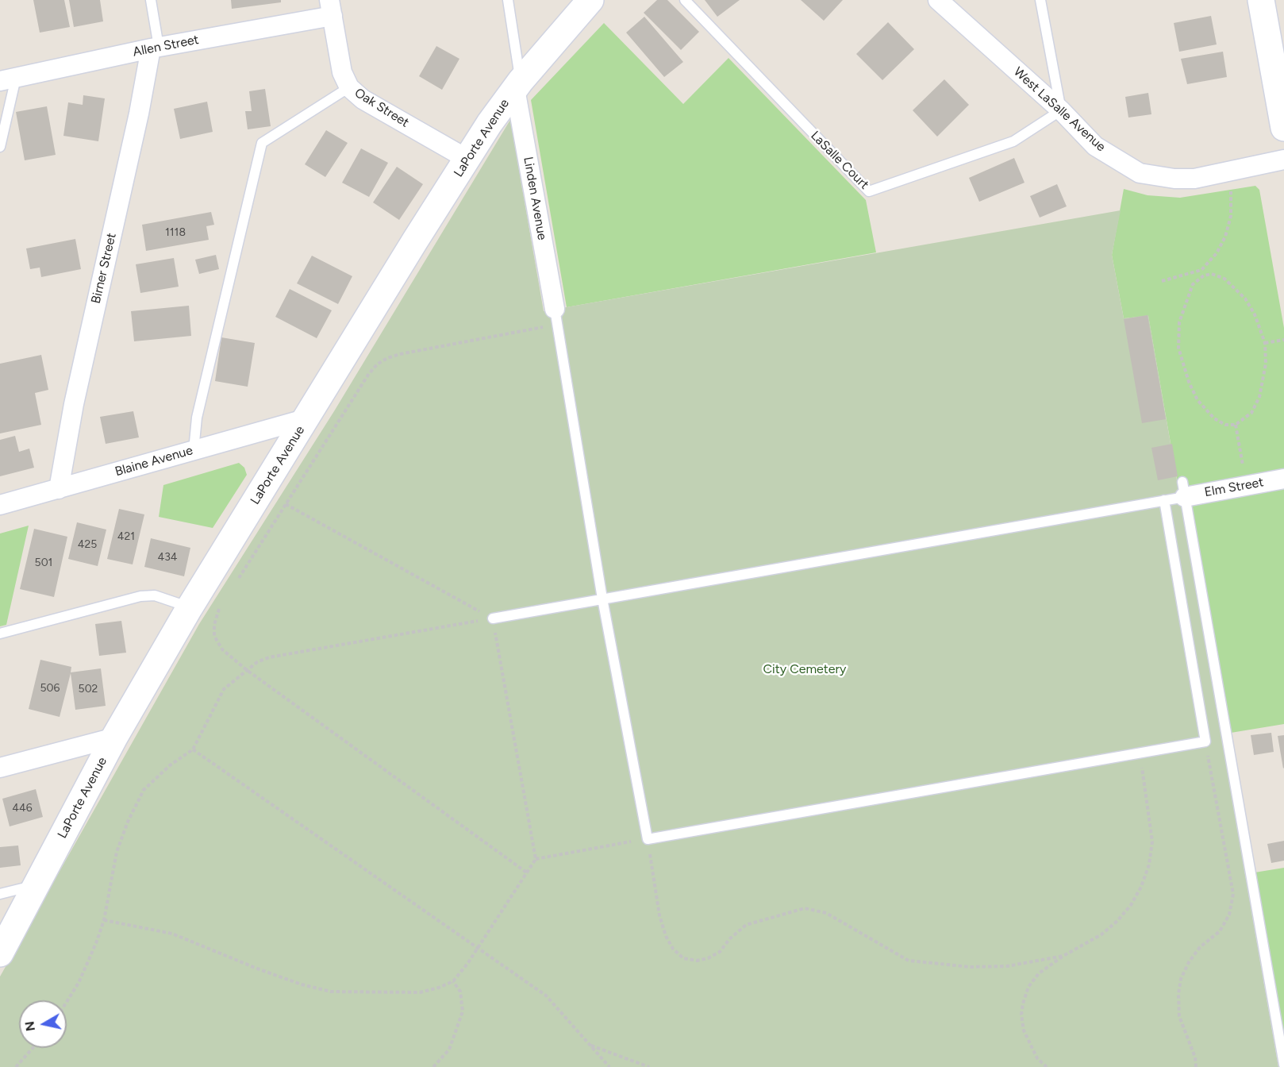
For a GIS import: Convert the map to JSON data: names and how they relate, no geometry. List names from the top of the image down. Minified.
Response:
{"streets":{"street":["Allen Street","Oak Street","West LaSalle Avenue","LaPorte Avenue","Linden Avenue","Birner Street","Blaine Avenue","Elm Street"],"lane":["LaSalle Court"]},"crossings":[["Allen Street","Oak Street"],["Allen Street","Birner Street"],["Oak Street","LaPorte Avenue"],["West LaSalle Avenue","LaSalle Court"],["LaPorte Avenue","Linden Avenue"],["LaPorte Avenue","Blaine Avenue"],["Birner Street","Blaine Avenue"]],"parks":["City Cemetery"],"house_numbers":["1118","421","425","434","501","506","502","446"],"north":"left"}
